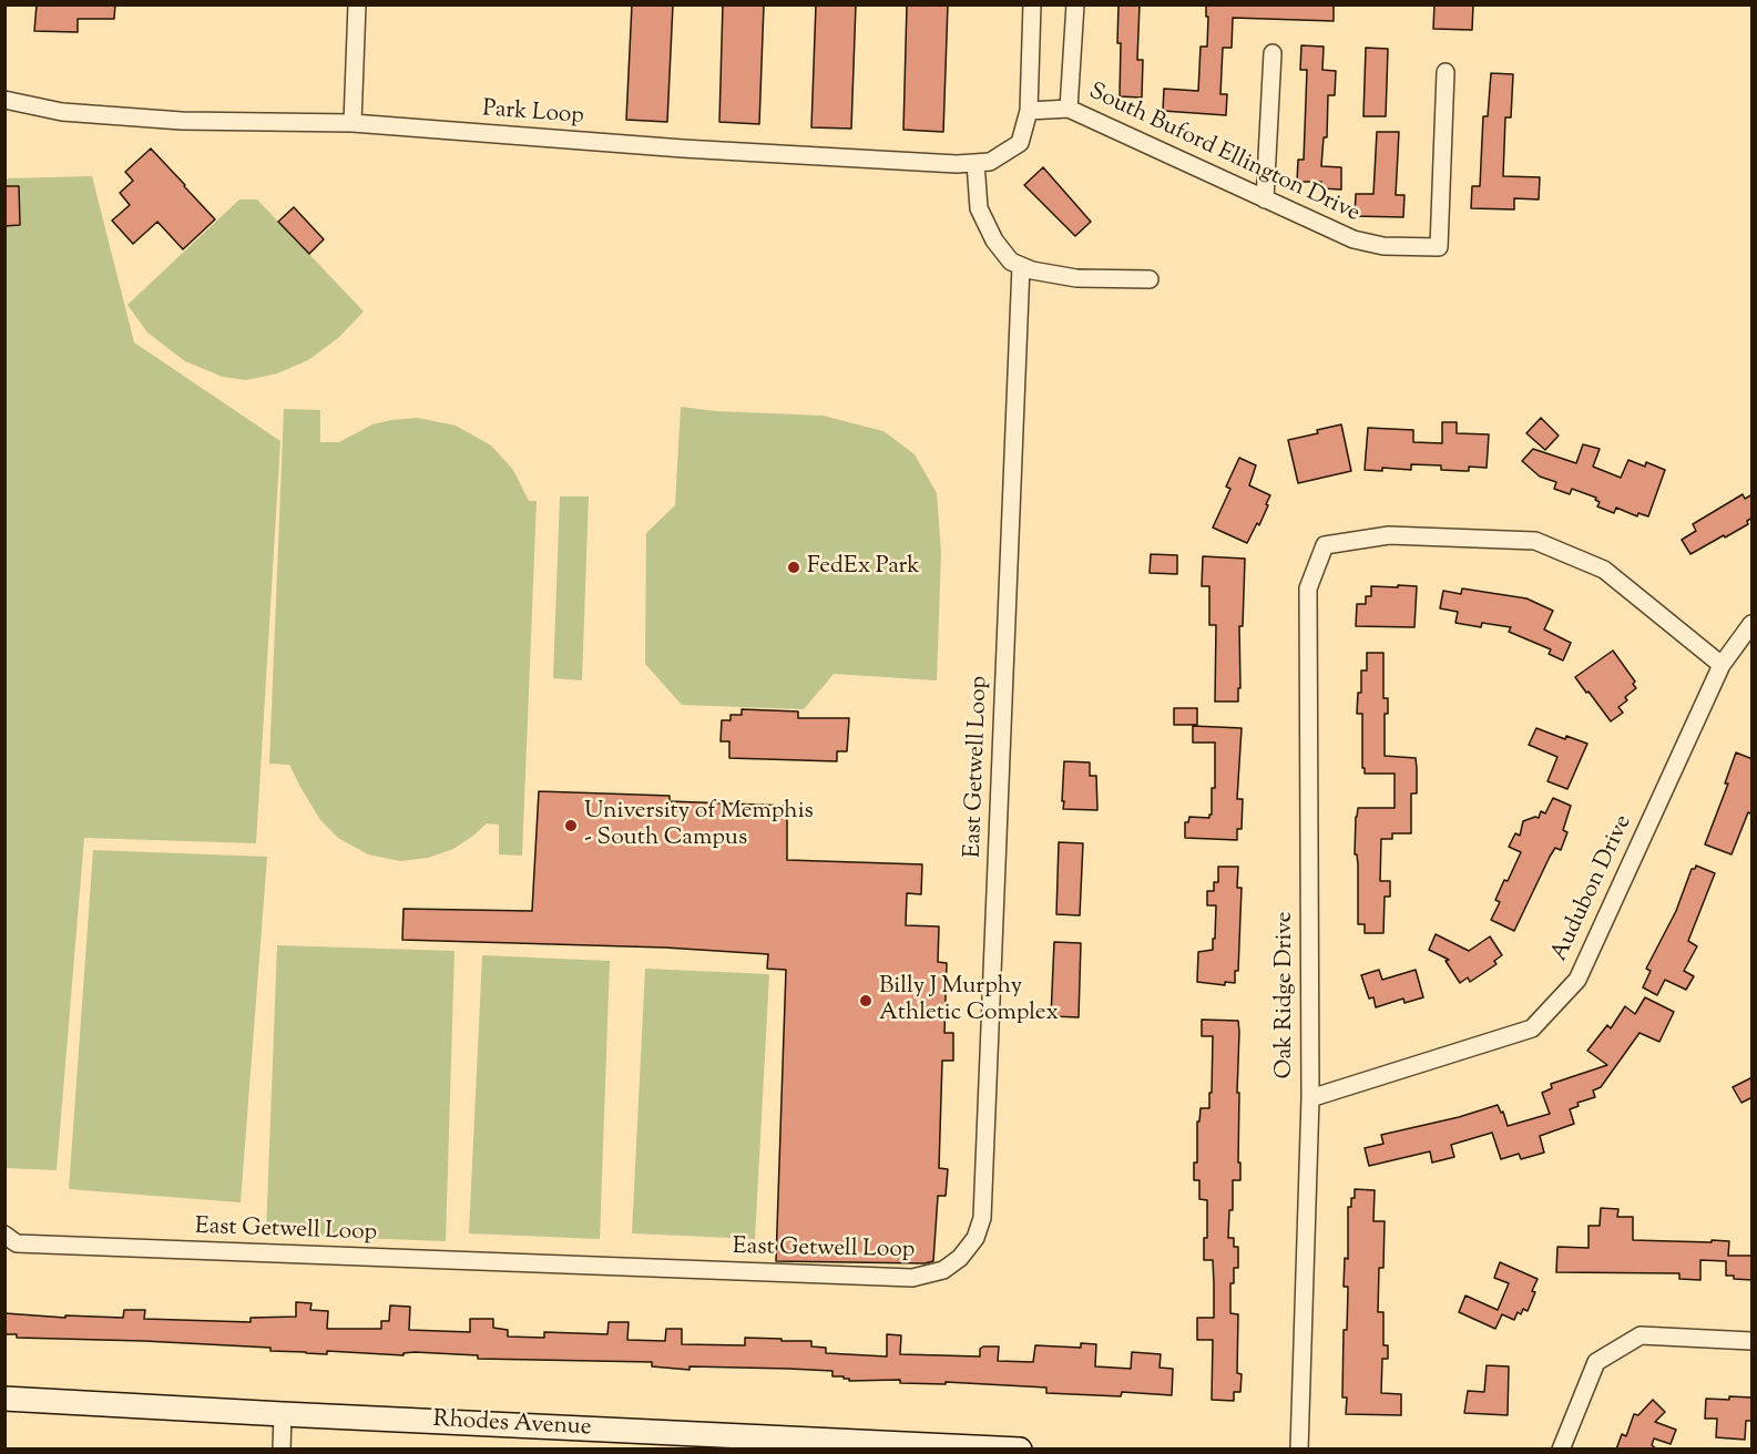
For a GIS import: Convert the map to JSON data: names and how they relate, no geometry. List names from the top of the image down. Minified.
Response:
{"streets":{"main road":["Rhodes Avenue"],"street":["Park Loop","South Buford Ellington Drive","East Getwell Loop","Audubon Drive","Oak Ridge Drive"]},"crossings":[["Park Loop","South Buford Ellington Drive"],["Audubon Drive","Oak Ridge Drive"]],"places":["FedEx Park","University of Memphis - South Campus","Billy J Murphy Athletic Complex"]}
